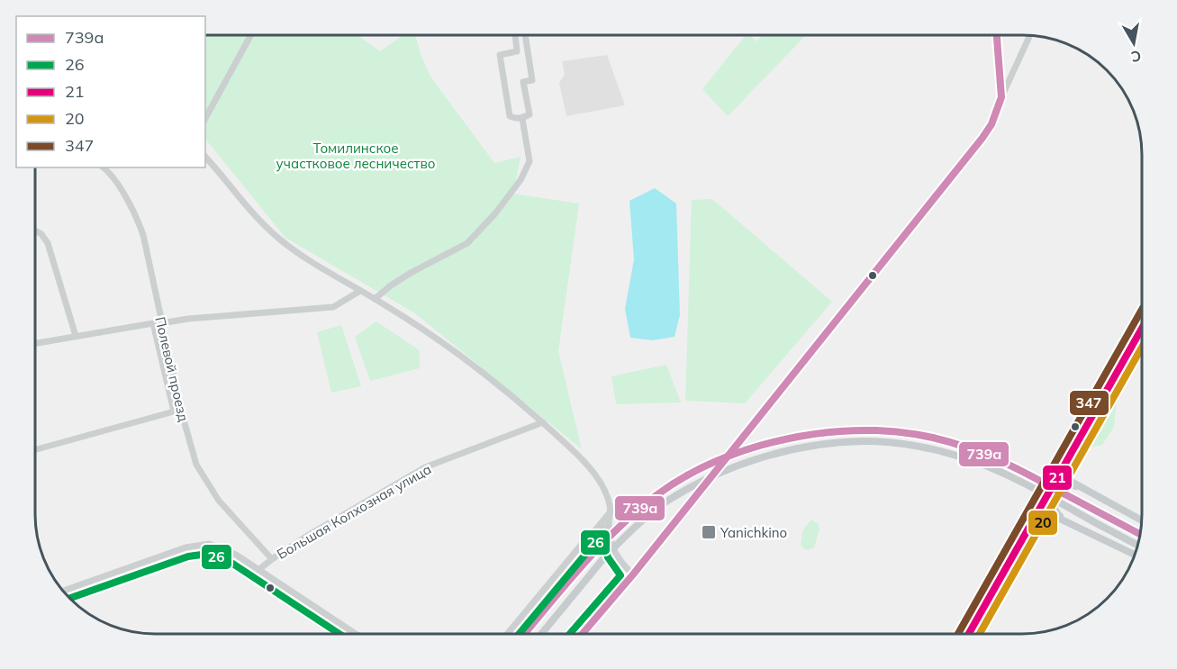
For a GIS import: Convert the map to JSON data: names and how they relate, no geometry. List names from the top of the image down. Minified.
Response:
{"streets":{"street":["Полевой проезд","Большая Колхозная улица"]},"crossings":[["Полевой проезд","Большая Колхозная улица"]],"parks":["Томилинское участковое лесничество"],"places":{"transit":["Yanichkino"]},"lines":["transit line 739а","transit line 347","transit line 21","transit line 20","transit line 26"],"legend":["739а","26","21","20","347"],"north":"bottom"}
